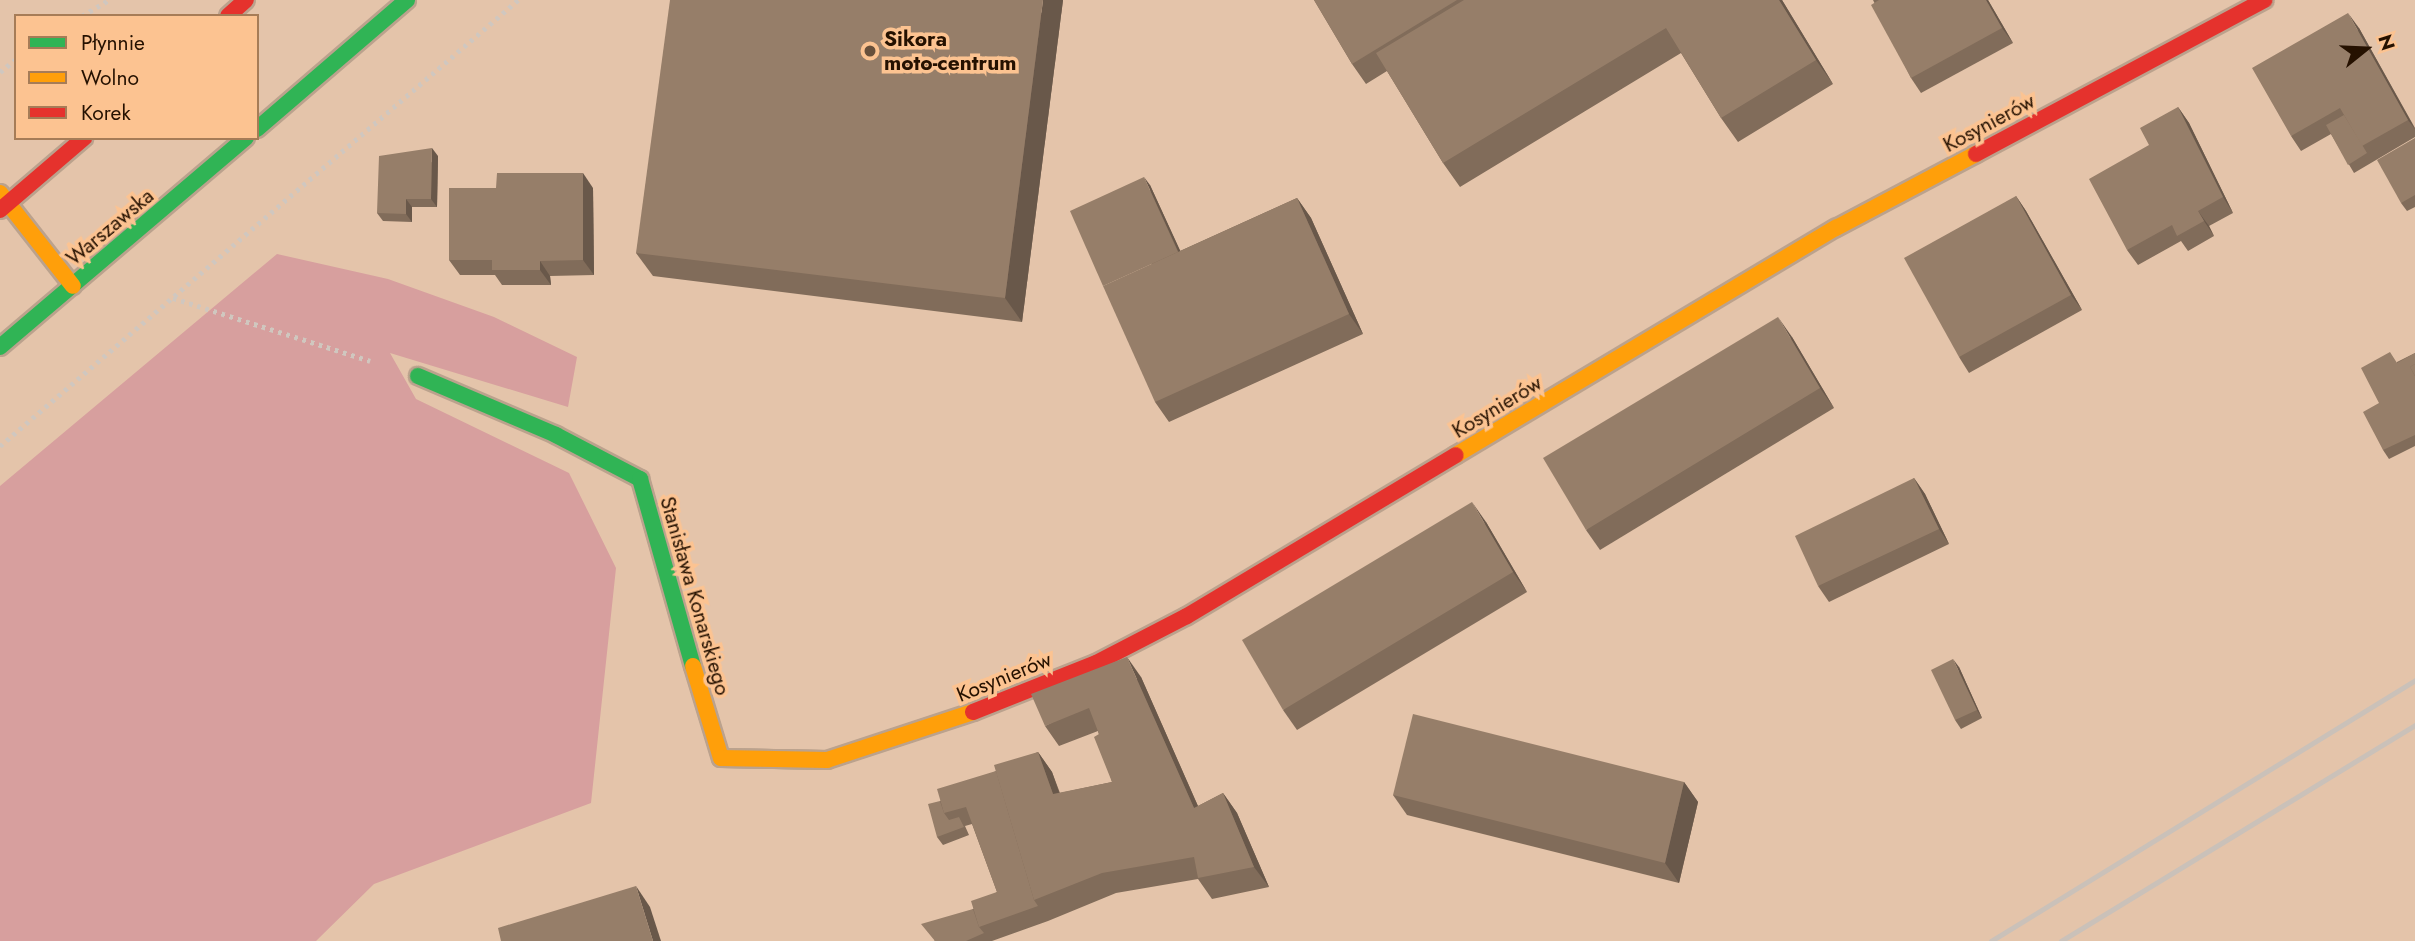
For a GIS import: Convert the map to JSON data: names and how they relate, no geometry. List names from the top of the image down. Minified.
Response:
{"streets":{"street":["Kosynierów","Warszawska","Stanisława Konarskiego"]},"crossings":[["Kosynierów","Stanisława Konarskiego"]],"places":["Sikora moto-centrum"],"legend":["Płynnie","Wolno","Korek"],"north":"right"}
